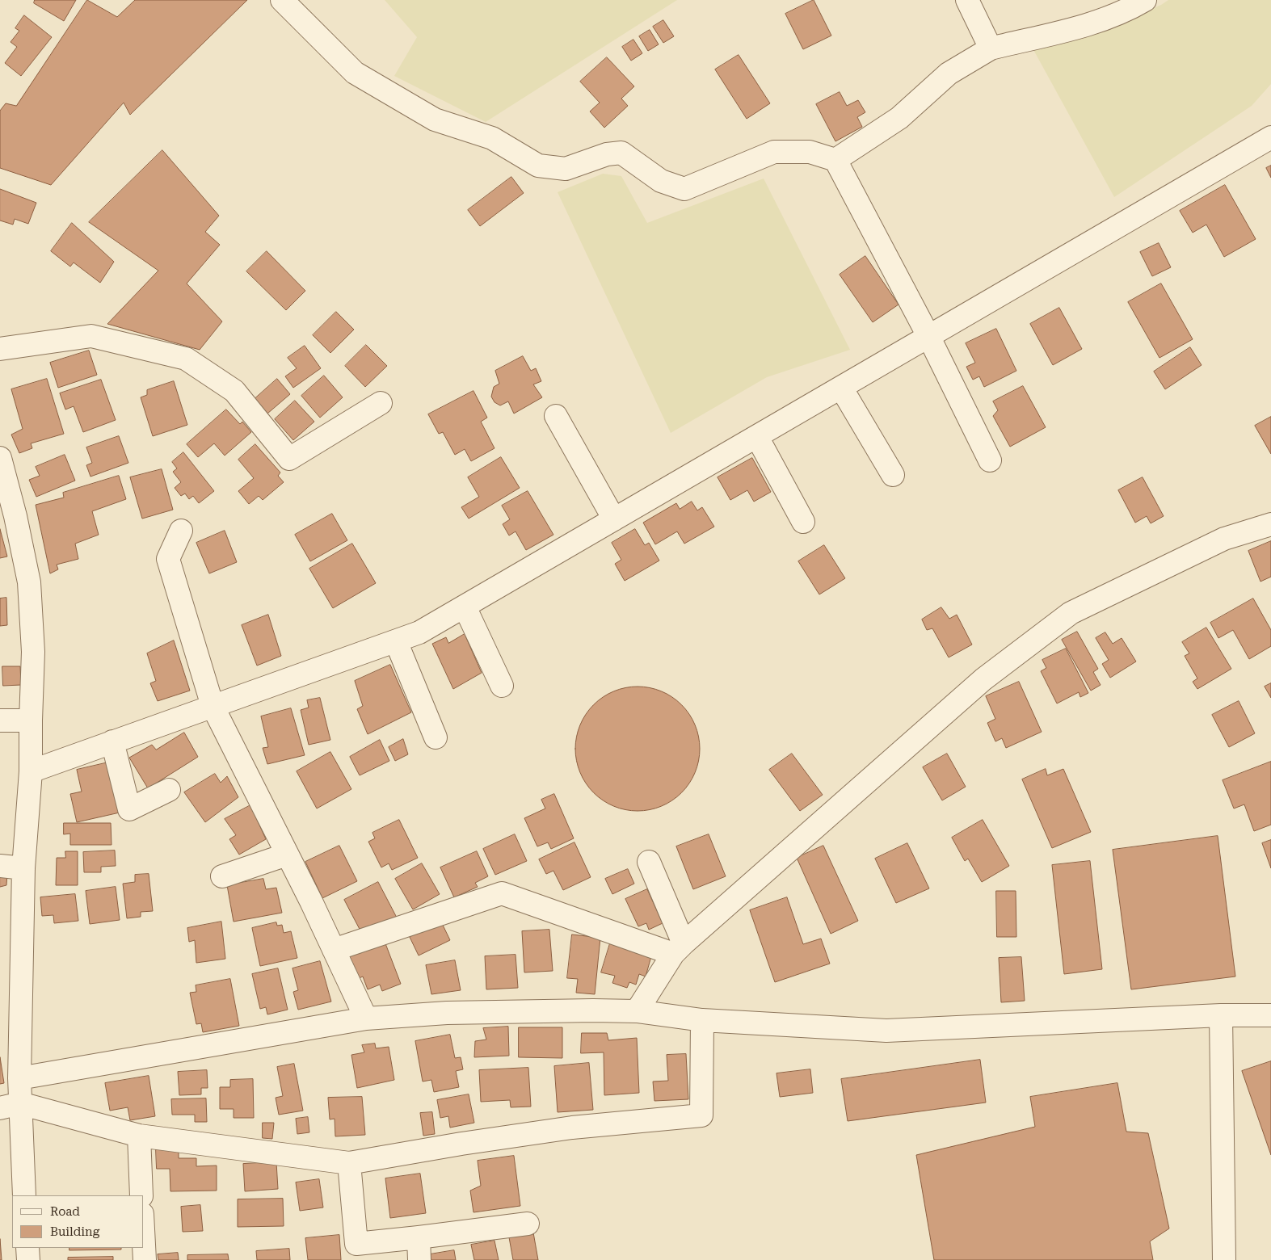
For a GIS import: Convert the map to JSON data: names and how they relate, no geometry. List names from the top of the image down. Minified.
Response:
{"legend":["Road","Building"]}
